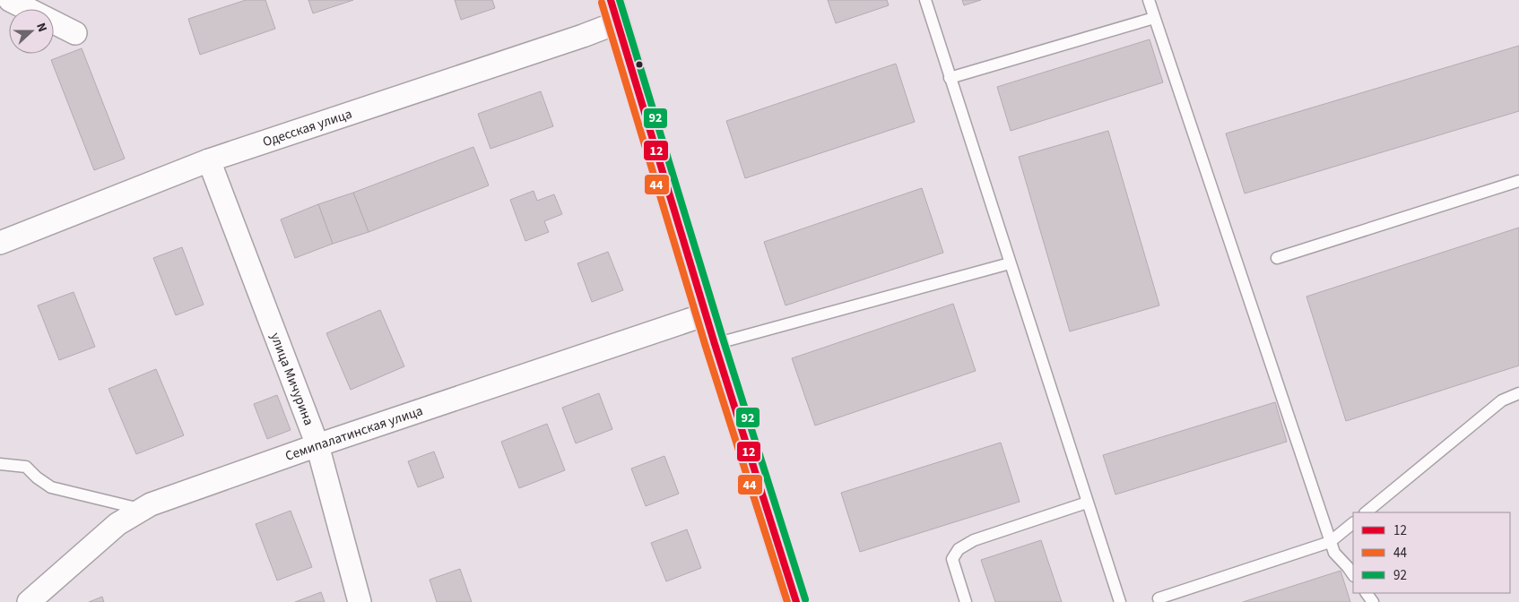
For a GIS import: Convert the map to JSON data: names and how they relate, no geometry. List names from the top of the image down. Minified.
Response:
{"streets":{"street":["Одесская улица","улица Мичурина","Семипалатинская улица"]},"crossings":[["Одесская улица","улица Мичурина"],["улица Мичурина","Семипалатинская улица"]],"lines":["transit line 12","transit line 92","transit line 44"],"legend":["12","44","92"],"north":"right"}
